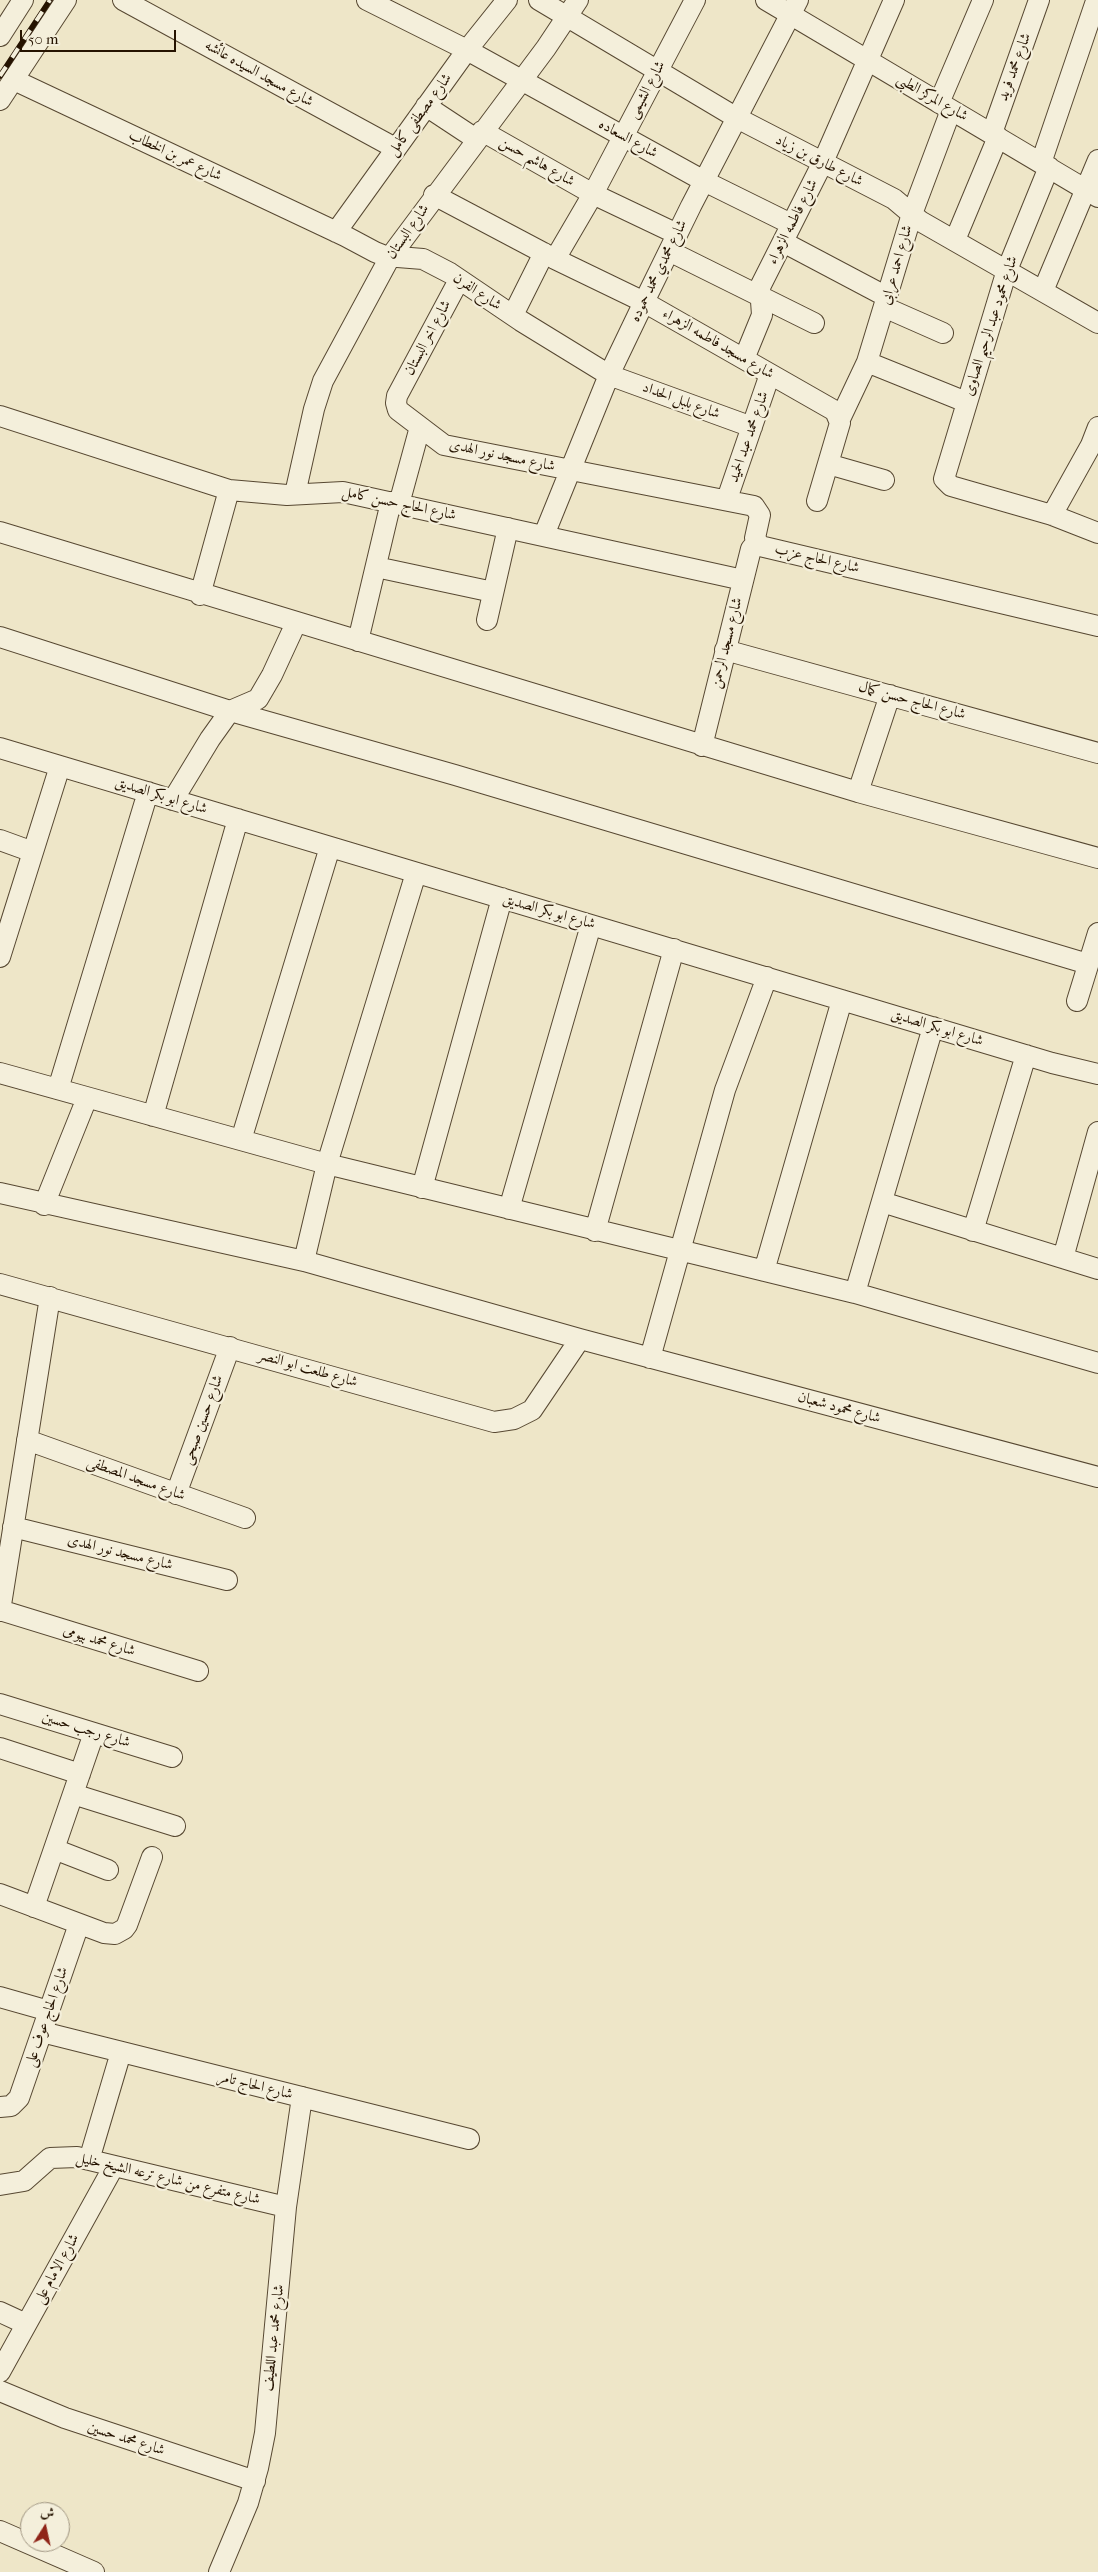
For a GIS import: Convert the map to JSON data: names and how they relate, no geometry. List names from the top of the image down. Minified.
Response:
{"streets":{"street":["شارع محمد فريد","شارع مسجد السيده عائشه","شارع الشيمى","شارع المركز الطبى","شارع مصطفى كامل","شارع السعاده","شارع عمر بن الخطاب","شارع طارق بن زياد","شارع هاشم حسن","شارع فاطمه الزهراء","شارع البستان","شارع احمد عرابى","شارع محمدي محمد حموده","شارع الفرن","شارع محمود عبد الرحيم الصاوى","شارع اخر البستان","شارع مسجد فاطمه الزهراء","شارع بلبل الحداد","شارع محمد عبد الحميد","شارع مسجد نور الهدى","شارع الحاج حسن كامل","شارع الحاج عزب","شارع مسجد الرحمن","شارع الحاج حسن كمال","شارع ابو بكر الصديق","شارع طلعت ابو النصر","شارع محمود شعبان","شارع حسين صبحى","شارع مسجد المصطفى","شارع محمد بيومى","شارع رجب حسين","شارع الحاج عوف على","شارع الحاج تامر","شارع متفرع من شارع ترعه الشيخ خليل","شارع الامام على","شارع محمد عبد اللطيف","شارع محمد حسين"]},"crossings":[["شارع محمد فريد","شارع المركز الطبى"],["شارع محمد فريد","شارع طارق بن زياد"],["شارع مسجد السيده عائشه","شارع مصطفى كامل"],["شارع الشيمى","شارع السعاده"],["شارع الشيمى","شارع طارق بن زياد"],["شارع الشيمى","شارع هاشم حسن"],["شارع الشيمى","شارع الفرن"],["شارع الشيمى","شارع مسجد فاطمه الزهراء"],["شارع المركز الطبى","شارع فاطمه الزهراء"],["شارع المركز الطبى","شارع احمد عرابى"],["شارع المركز الطبى","شارع محمدي محمد حموده"],["شارع المركز الطبى","شارع محمود عبد الرحيم الصاوى"],["شارع مصطفى كامل","شارع السعاده"],["شارع مصطفى كامل","شارع عمر بن الخطاب"],["شارع مصطفى كامل","شارع هاشم حسن"],["شارع مصطفى كامل","شارع الفرن"],["شارع السعاده","شارع فاطمه الزهراء"],["شارع السعاده","شارع البستان"],["شارع السعاده","شارع احمد عرابى"],["شارع السعاده","شارع محمدي محمد حموده"],["شارع عمر بن الخطاب","شارع الفرن"],["شارع طارق بن زياد","شارع فاطمه الزهراء"],["شارع طارق بن زياد","شارع البستان"],["شارع طارق بن زياد","شارع احمد عرابى"],["شارع طارق بن زياد","شارع محمدي محمد حموده"],["شارع طارق بن زياد","شارع محمود عبد الرحيم الصاوى"],["شارع هاشم حسن","شارع فاطمه الزهراء"],["شارع هاشم حسن","شارع البستان"],["شارع هاشم حسن","شارع محمدي محمد حموده"],["شارع فاطمه الزهراء","شارع مسجد فاطمه الزهراء"],["شارع البستان","شارع الفرن"],["شارع البستان","شارع مسجد فاطمه الزهراء"],["شارع البستان","شارع الحاج حسن كامل"],["شارع احمد عرابى","شارع مسجد فاطمه الزهراء"],["شارع محمدي محمد حموده","شارع الفرن"],["شارع محمدي محمد حموده","شارع مسجد فاطمه الزهراء"],["شارع محمدي محمد حموده","شارع بلبل الحداد"],["شارع محمدي محمد حموده","شارع مسجد نور الهدى"],["شارع محمدي محمد حموده","شارع الحاج حسن كامل"],["شارع محمدي محمد حموده","شارع الحاج عزب"],["شارع الفرن","شارع اخر البستان"],["شارع الفرن","شارع بلبل الحداد"],["شارع اخر البستان","شارع مسجد نور الهدى"],["شارع مسجد فاطمه الزهراء","شارع محمد عبد الحميد"],["شارع بلبل الحداد","شارع محمد عبد الحميد"],["شارع محمد عبد الحميد","شارع الحاج عزب"],["شارع مسجد نور الهدى","شارع الحاج عزب"],["شارع الحاج حسن كامل","شارع مسجد الرحمن"],["شارع الحاج عزب","شارع مسجد الرحمن"],["شارع مسجد الرحمن","شارع الحاج حسن كمال"],["شارع طلعت ابو النصر","شارع محمود شعبان"],["شارع طلعت ابو النصر","شارع حسين صبحى"],["شارع حسين صبحى","شارع مسجد المصطفى"],["شارع الحاج عوف على","شارع الحاج تامر"],["شارع الحاج تامر","شارع محمد عبد اللطيف"],["شارع متفرع من شارع ترعه الشيخ خليل","شارع الامام على"],["شارع متفرع من شارع ترعه الشيخ خليل","شارع محمد عبد اللطيف"],["شارع محمد عبد اللطيف","شارع محمد حسين"]],"scale_bar":"50 m","north":"top"}
